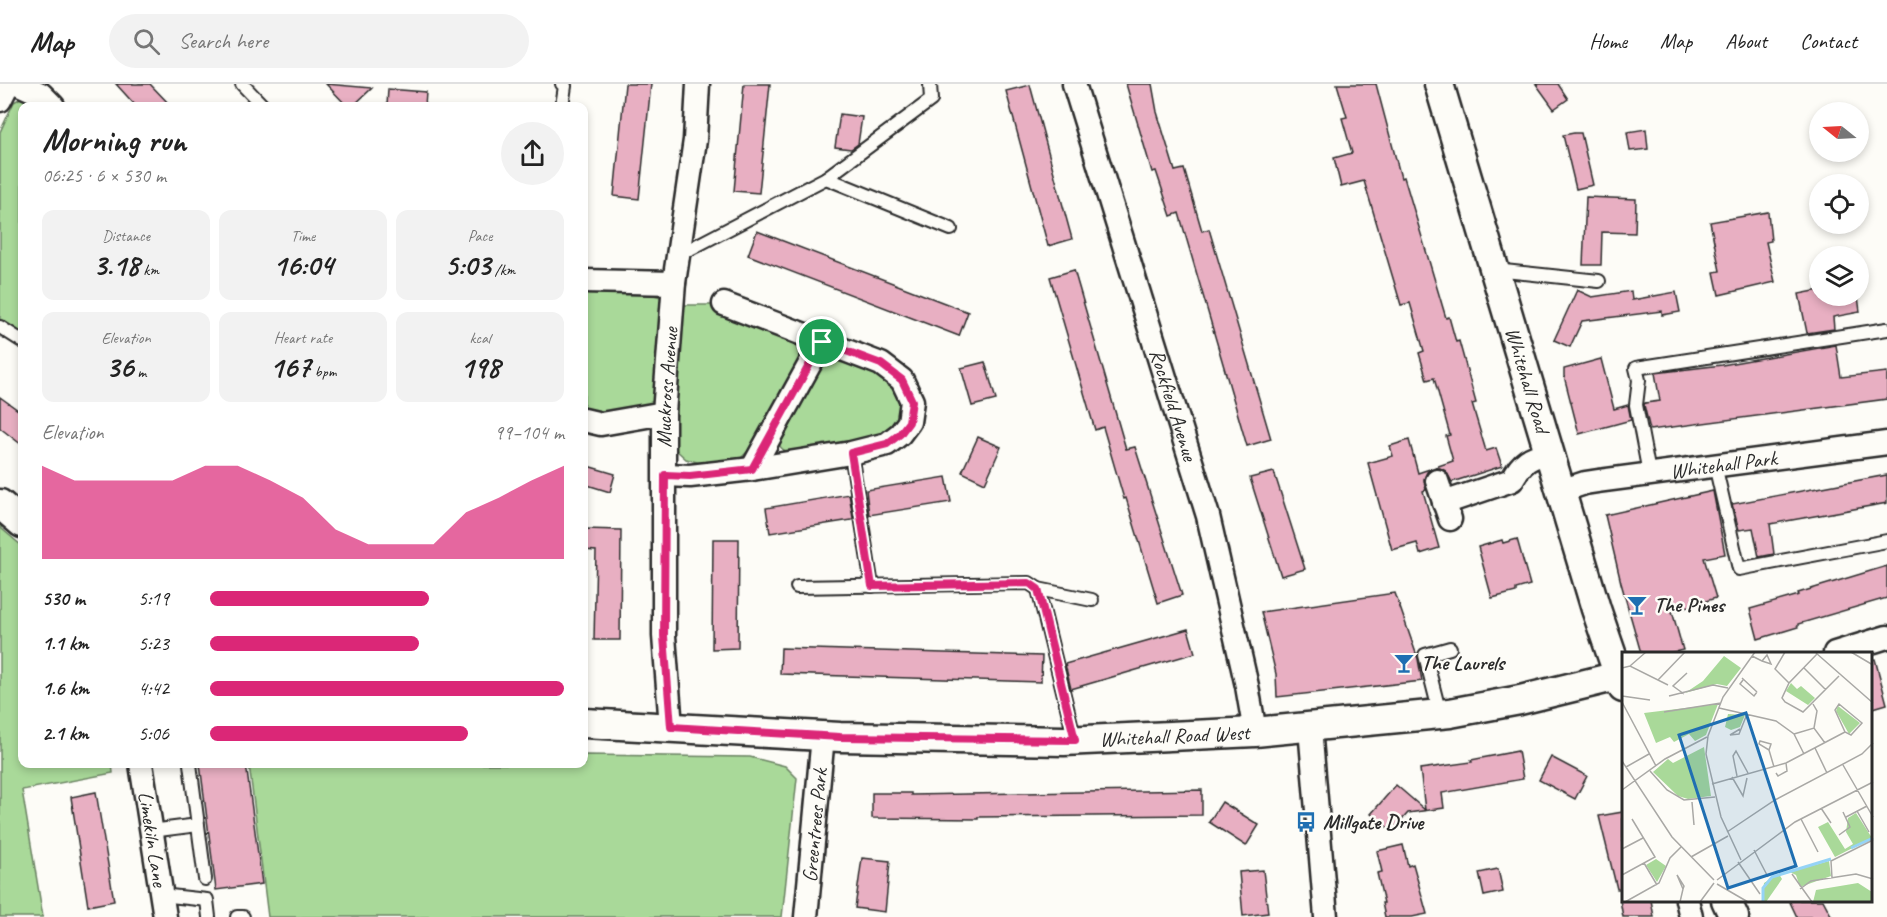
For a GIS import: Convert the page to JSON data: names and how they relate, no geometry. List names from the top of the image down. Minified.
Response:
{"streets":{"street":["Whitehall Road","Muckross Avenue","Rockfield Avenue","Whitehall Park","Whitehall Road West","Greentrees Park","Limekiln Lane"]},"crossings":[["Whitehall Road","Whitehall Park"],["Whitehall Road","Whitehall Road West"],["Muckross Avenue","Whitehall Road West"],["Rockfield Avenue","Whitehall Road West"],["Whitehall Road West","Greentrees Park"]],"places":{"bar":["The Pines","The Laurels"],"bus stop":["Millgate Drive"]},"north":"left","page":{"header":"Map","search":"Search here","nav":["Home","Map","About","Contact"],"heading":["Morning run","06:25 · 6 × 530 m"],"stats":[["Distance","3.18 km"],["Time","16:04"],["Pace","5:03 /km"],["Elevation","36 m"],["Heart rate","167 bpm"],["kcal","198"]],"chart":["Elevation","99–104 m"],"list":[{"name":"530 m","note":"5:19"},{"name":"1.1 km","note":"5:23"},{"name":"1.6 km","note":"4:42"},{"name":"2.1 km","note":"5:06"}]}}
